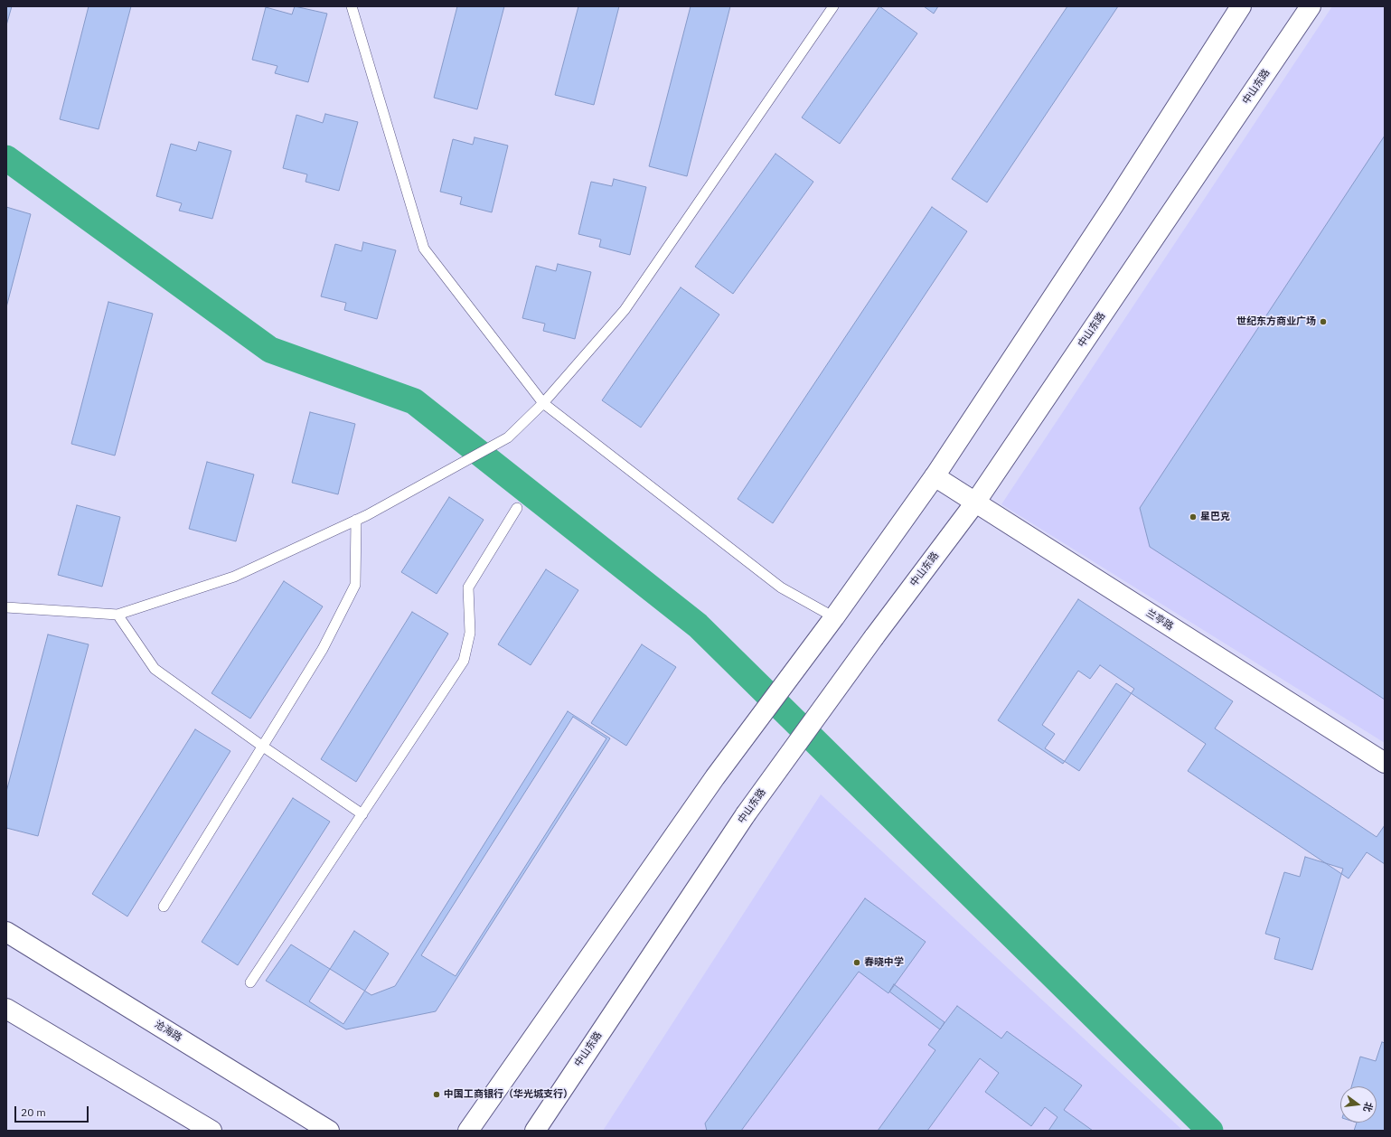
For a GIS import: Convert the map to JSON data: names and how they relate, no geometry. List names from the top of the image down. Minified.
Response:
{"streets":{"main road":["中山东路","兰亭路","沧海路"]},"crossings":[["中山东路","兰亭路"]],"places":["世纪东方商业广场","星巴克","春晓中学","中国工商银行（华光城支行）"],"scale_bar":"20 m","north":"right"}
